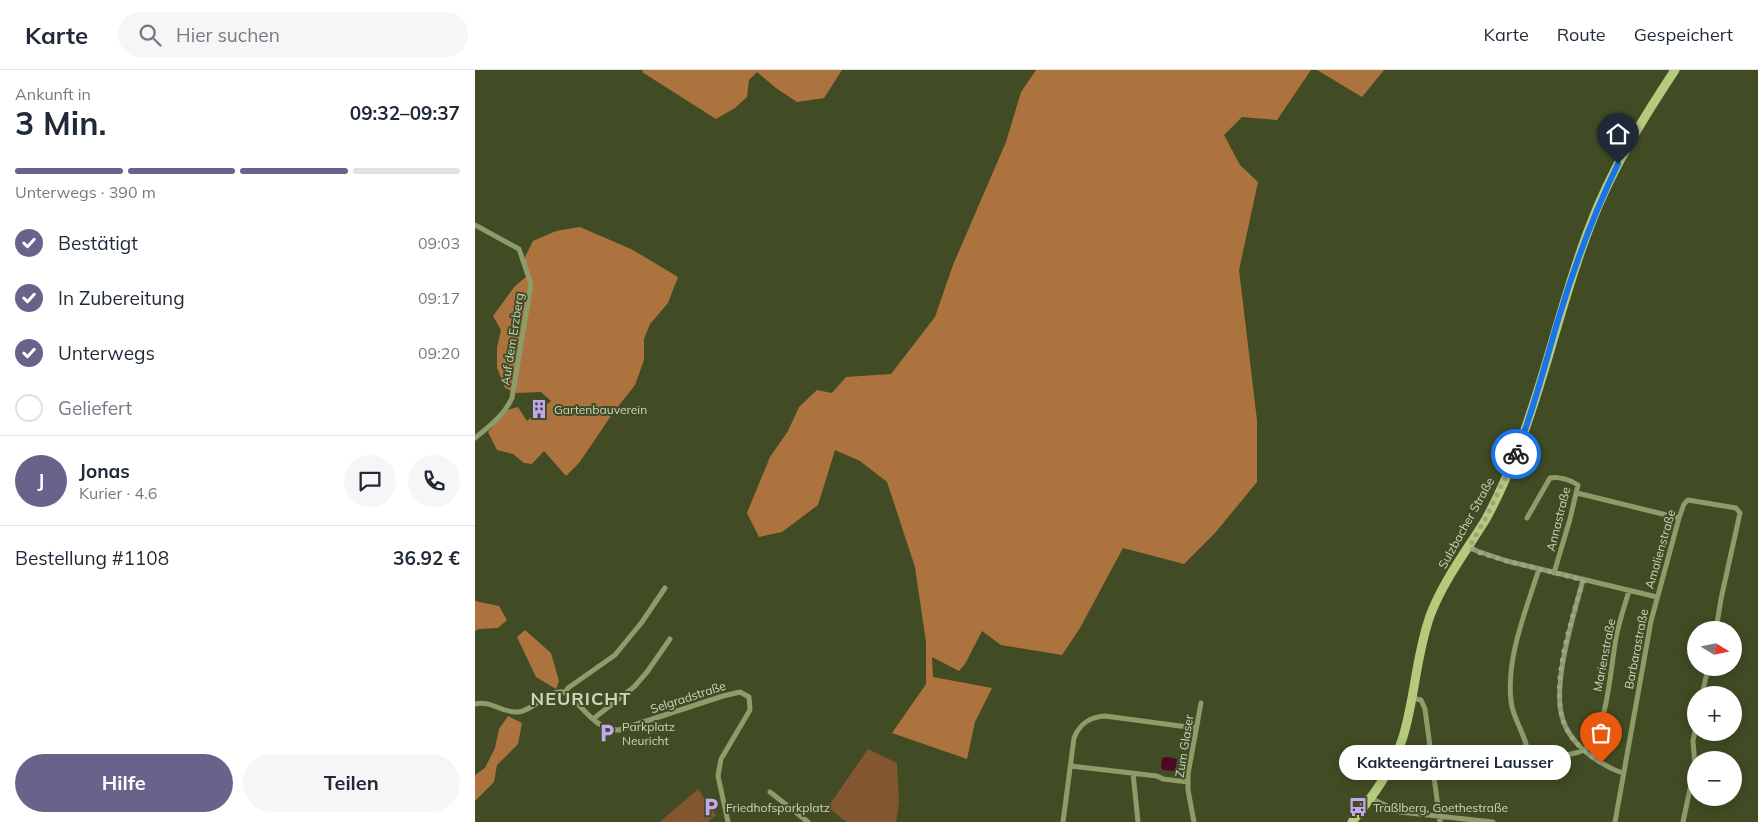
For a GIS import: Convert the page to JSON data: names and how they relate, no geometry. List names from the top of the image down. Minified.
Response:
{"streets":{"main road":["Sulzbacher Straße"],"street":["Auf dem Erzberg","Annastraße","Amalienstraße","Barbarastraße","Marienstraße","Selgradstraße","Zum Glaser"]},"crossings":[["Amalienstraße","Barbarastraße"]],"districts":["NEURICHT"],"places":{"building":["Gartenbauverein"],"parking":["Parkplatz Neuricht","Friedhofsparkplatz"],"other":["Kakteengärtnerei Lausser"],"bus stop":["Traßlberg, Goethestraße"]},"north":"right","page":{"header":"Karte","search":"Hier suchen","nav":["Karte","Route","Gespeichert"],"heading":["3 Min.","Ankunft in","09:32–09:37"],"panel":["Jonas","Kurier · 4.6","Bestellung #1108","36.92 €"],"bar":"Unterwegs · 390 m","list":[["Bestätigt","09:03"],["In Zubereitung","09:17"],["Unterwegs","09:20"],"Geliefert"],"round":"J","map_buttons":["+","−"],"buttons":["Hilfe","Teilen"],"bubble":"Kakteengärtnerei Lausser"}}
